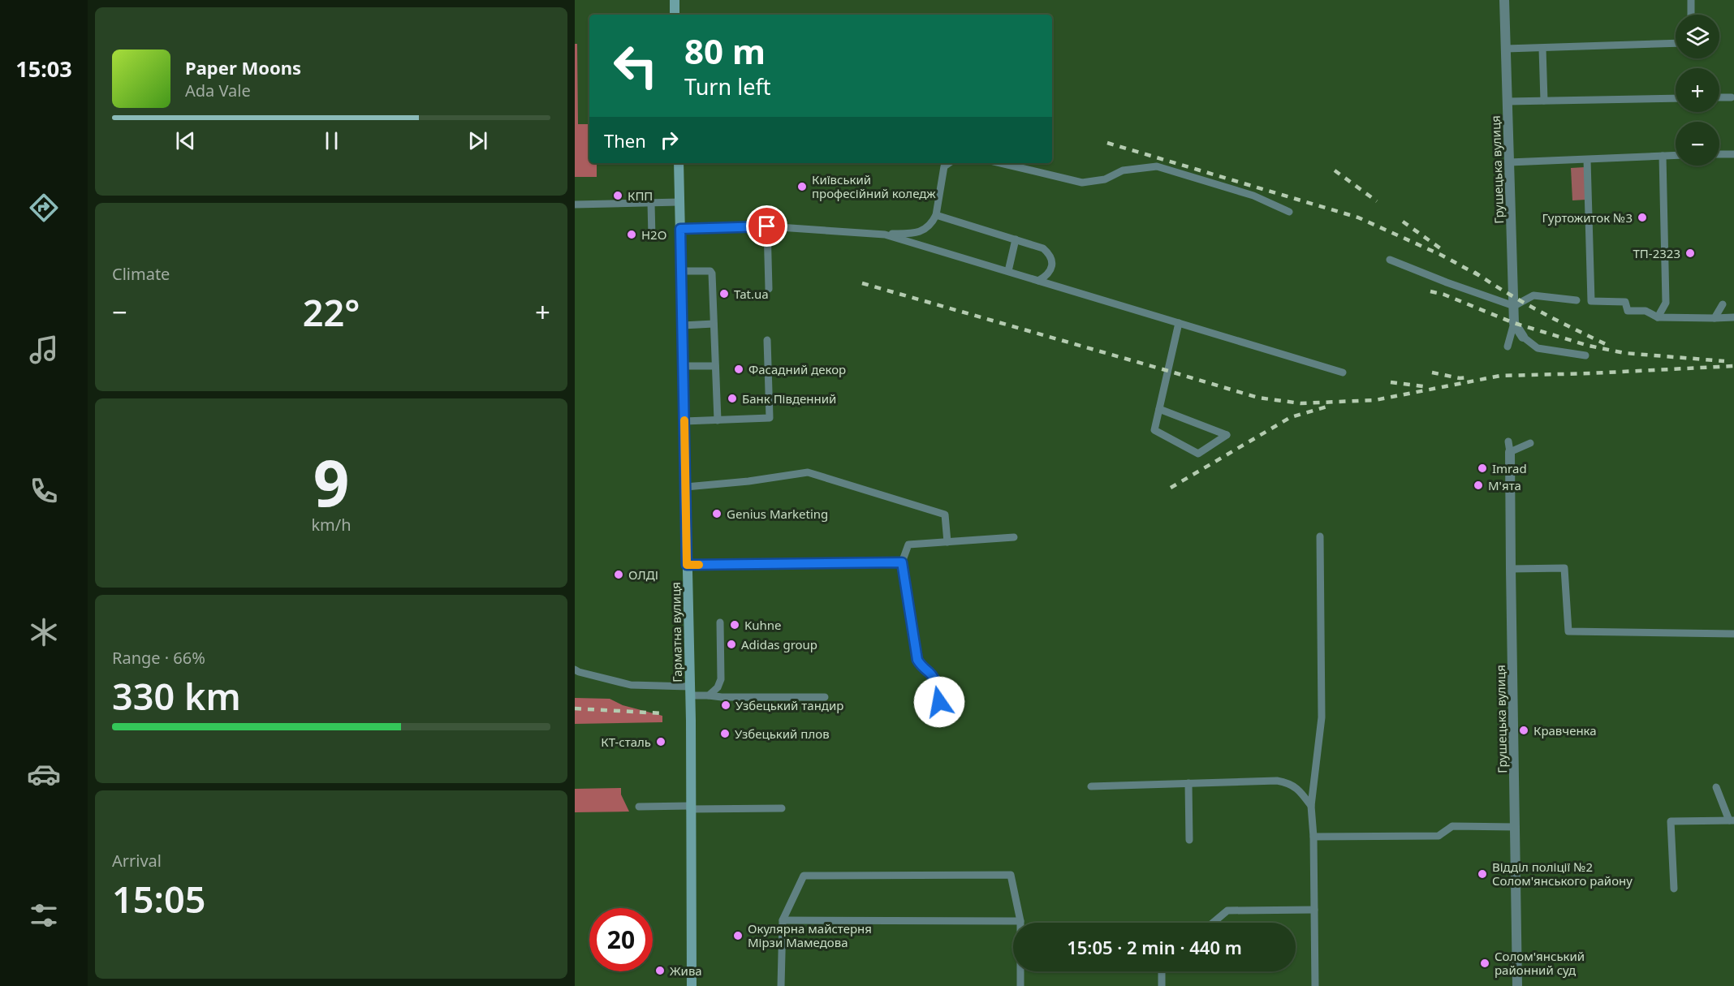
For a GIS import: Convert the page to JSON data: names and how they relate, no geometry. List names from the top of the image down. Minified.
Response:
{"streets":{"street":["Грушецька вулиця","Гарматна вулиця"]},"places":["Київський професійний коледж","КПП","Гуртожиток №3","H2O","ТП-2323","Tat.ua","Фасадний декор","Банк Південний","Imrad","М'ята","Genius Marketing","ОЛДІ","Kuhne","Adidas group","Узбецький тандир","Кравченка","Узбецький плов","КТ-сталь","Відділ поліції №2 Солом'янського району","Окулярна майстерня Мірзи Мамедова","Солом'янський районний суд","Жива"],"page":{"tabs":"15:03","map_buttons":["+","−"],"turn":["80 m","Turn left"],"song":["Paper Moons","Ada Vale"],"then":"Then","tile":["Climate",["9","km/h"],["Range · 66%","330 km"],["Arrival","15:05"]],"heat":["−","22°","+"],"limit":"20","trip":"15:05 · 2 min · 440 m"}}
